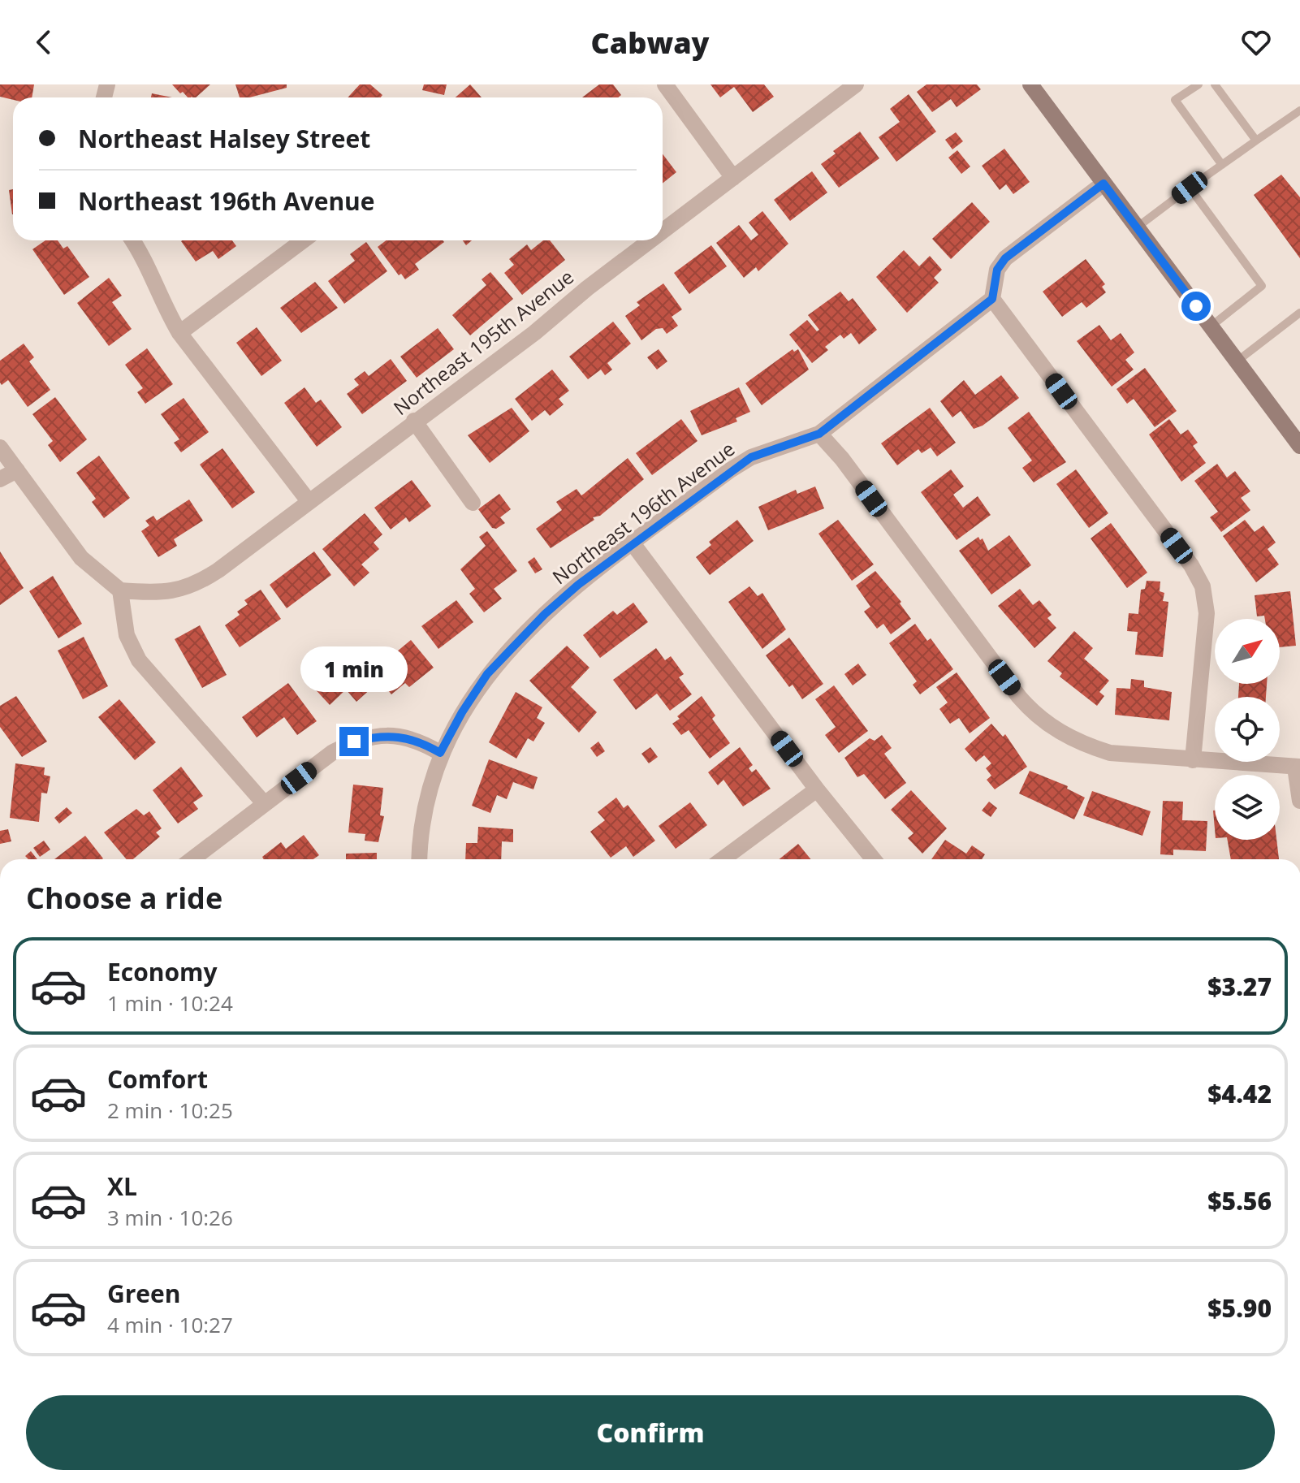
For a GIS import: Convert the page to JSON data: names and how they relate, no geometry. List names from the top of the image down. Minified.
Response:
{"streets":{"street":["Northeast 195th Avenue","Northeast 196th Avenue"]},"north":"top right","page":{"header":"Cabway","banner":["Northeast Halsey Street","Northeast 196th Avenue"],"bubble":"1 min","heading":"Choose a ride","list":[{"name":"Economy","note":"1 min · 10:24","value":"$3.27"},{"name":"Comfort","note":"2 min · 10:25","value":"$4.42"},{"name":"XL","note":"3 min · 10:26","value":"$5.56"},{"name":"Green","note":"4 min · 10:27","value":"$5.90"}],"buttons":"Confirm"}}
